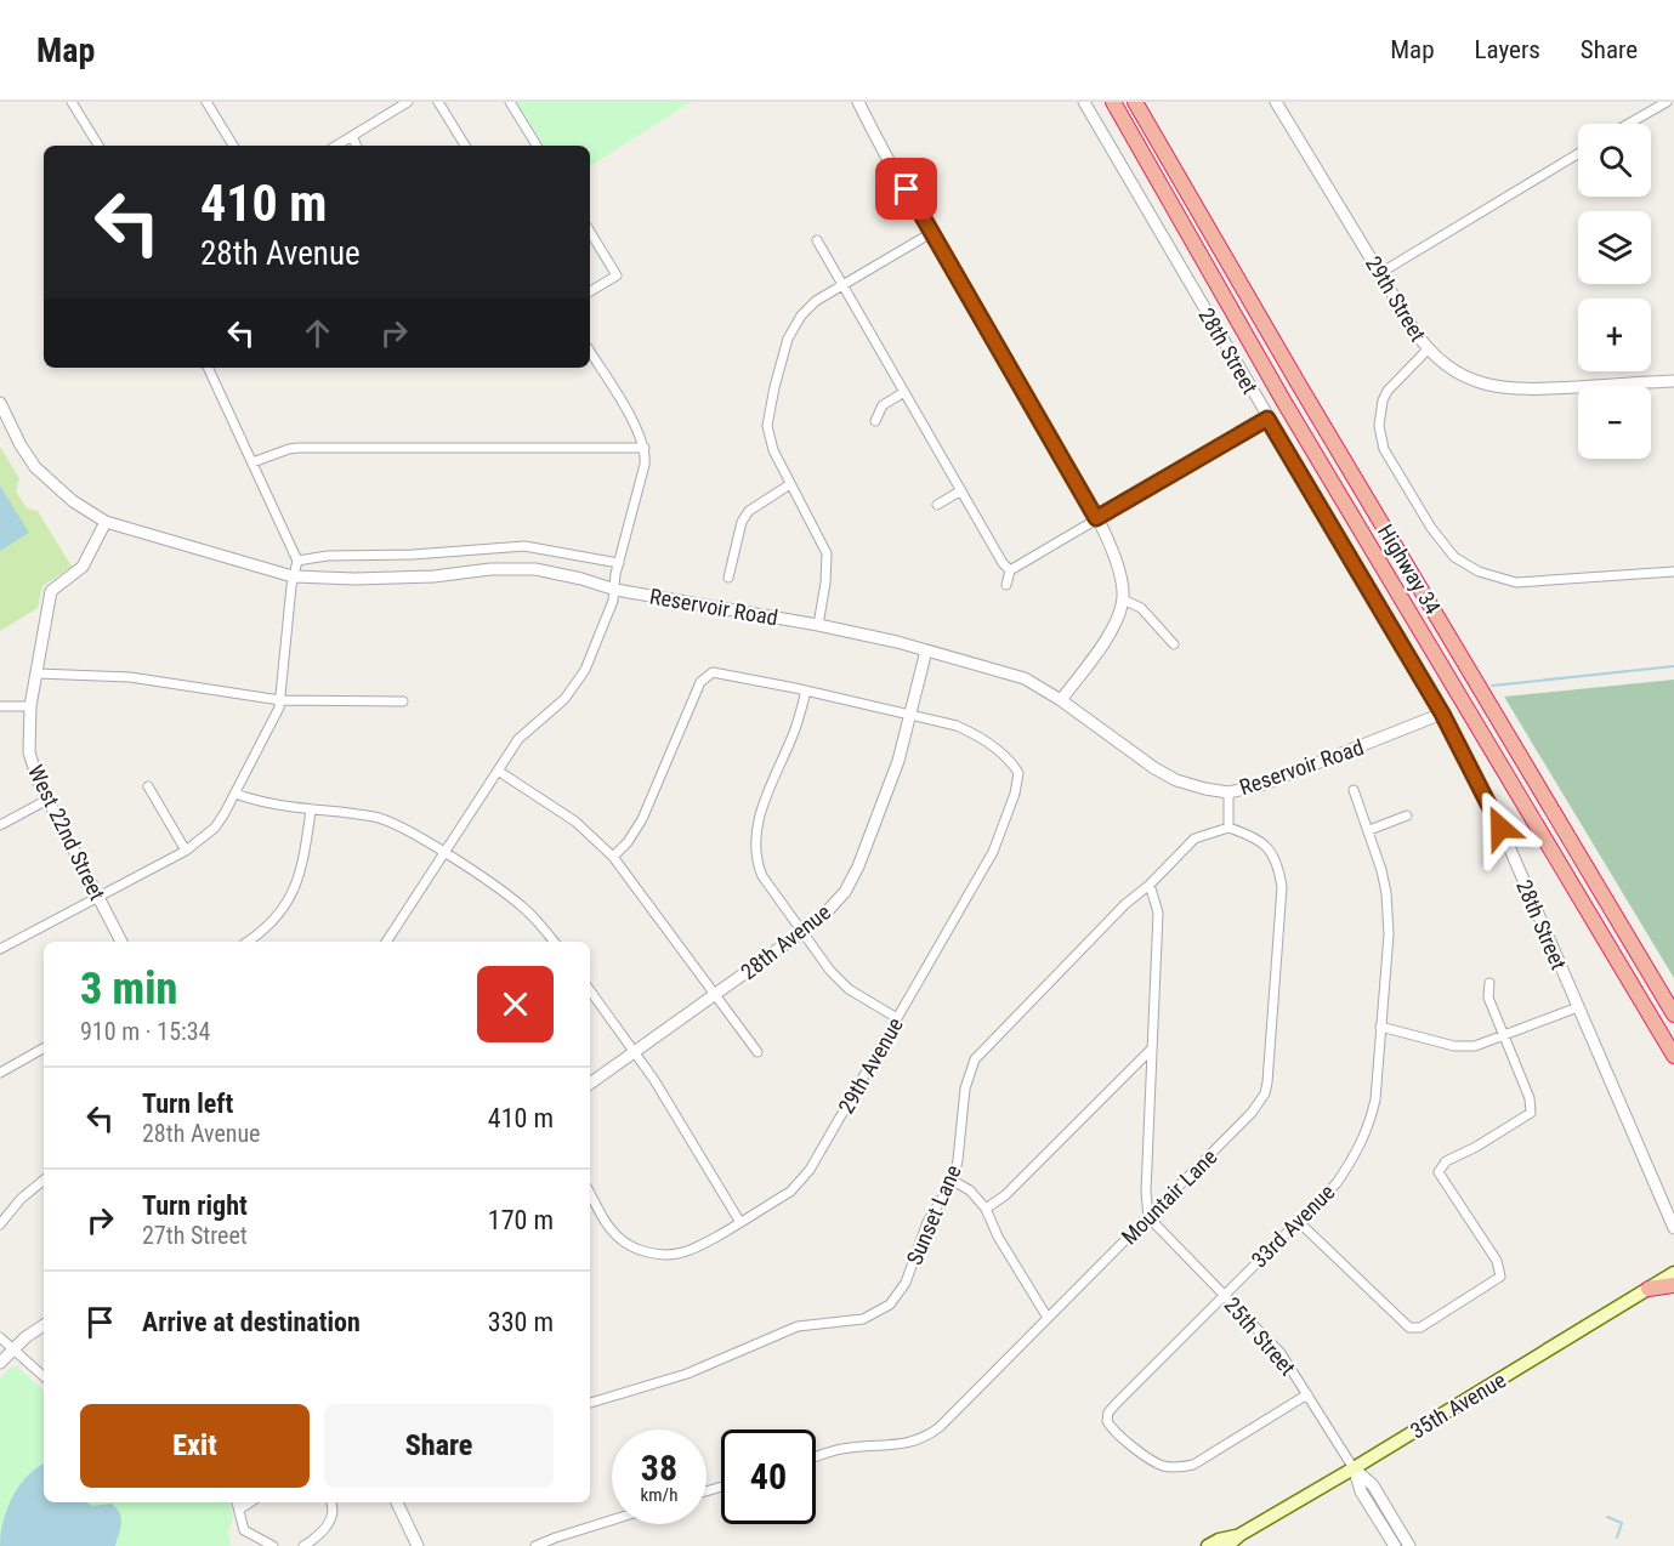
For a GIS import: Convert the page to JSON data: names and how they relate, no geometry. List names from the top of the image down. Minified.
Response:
{"streets":{"highway":["Highway 34"],"main road":["35th Avenue"],"street":["29th Street","28th Street","Reservoir Road","West 22nd Street","28th Avenue","29th Avenue","Mountair Lane","Sunset Lane","33rd Avenue","25th Street"]},"crossings":[["28th Street","Reservoir Road"],["Reservoir Road","West 22nd Street"],["Reservoir Road","28th Avenue"],["28th Avenue","29th Avenue"],["Mountair Lane","Sunset Lane"],["Mountair Lane","25th Street"],["33rd Avenue","25th Street"],["25th Street","35th Avenue"]],"page":{"header":"Map","nav":["Map","Layers","Share"],"map_buttons":["+","−"],"turn":["410 m","28th Avenue"],"heading":["3 min","910 m · 15:34"],"list":[{"name":"Turn left","note":"28th Avenue","value":"410 m"},{"name":"Turn right","note":"27th Street","value":"170 m"},{"name":"Arrive at destination","value":"330 m"}],"buttons":["Exit","Share"],"speed":"38 km/h","limit":"40"}}
